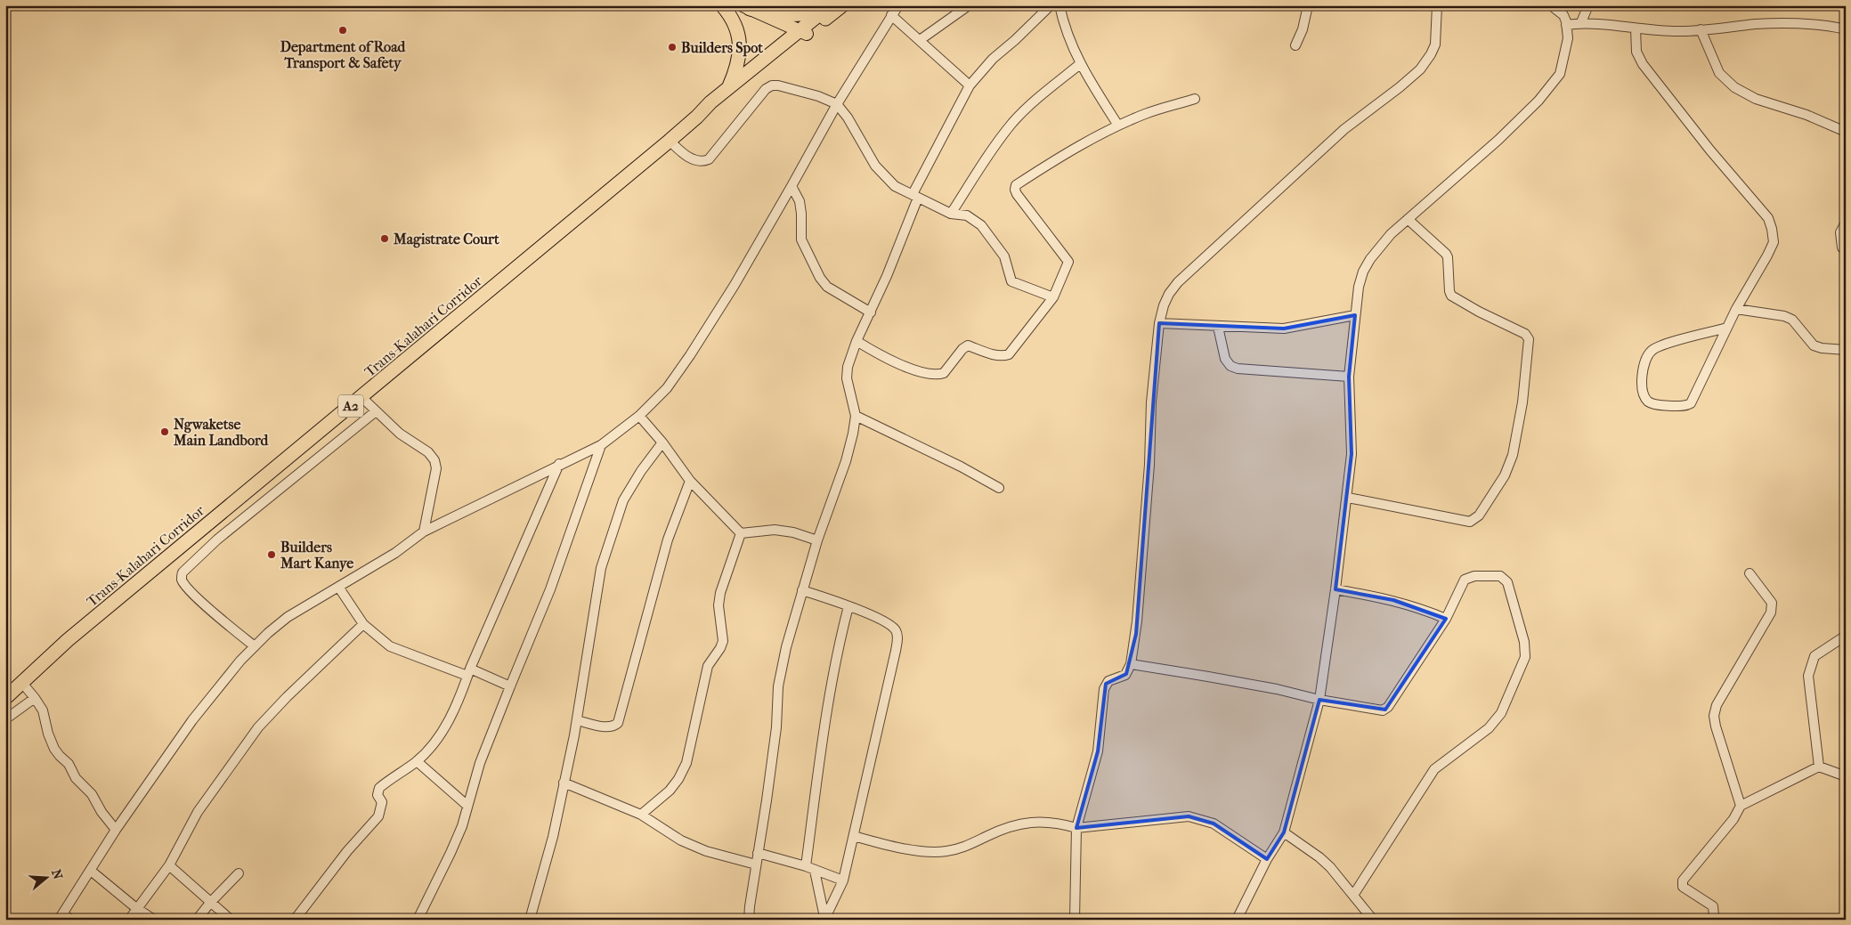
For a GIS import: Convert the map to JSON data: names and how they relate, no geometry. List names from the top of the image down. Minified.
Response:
{"streets":{"highway":["Trans-Kalahari Corridor","A2"]},"places":["Department of Road Transport & Safety","Builders Spot","Magistrate Court","Ngwaketse Main Landbord","Builders Mart Kanye"],"north":"right"}
